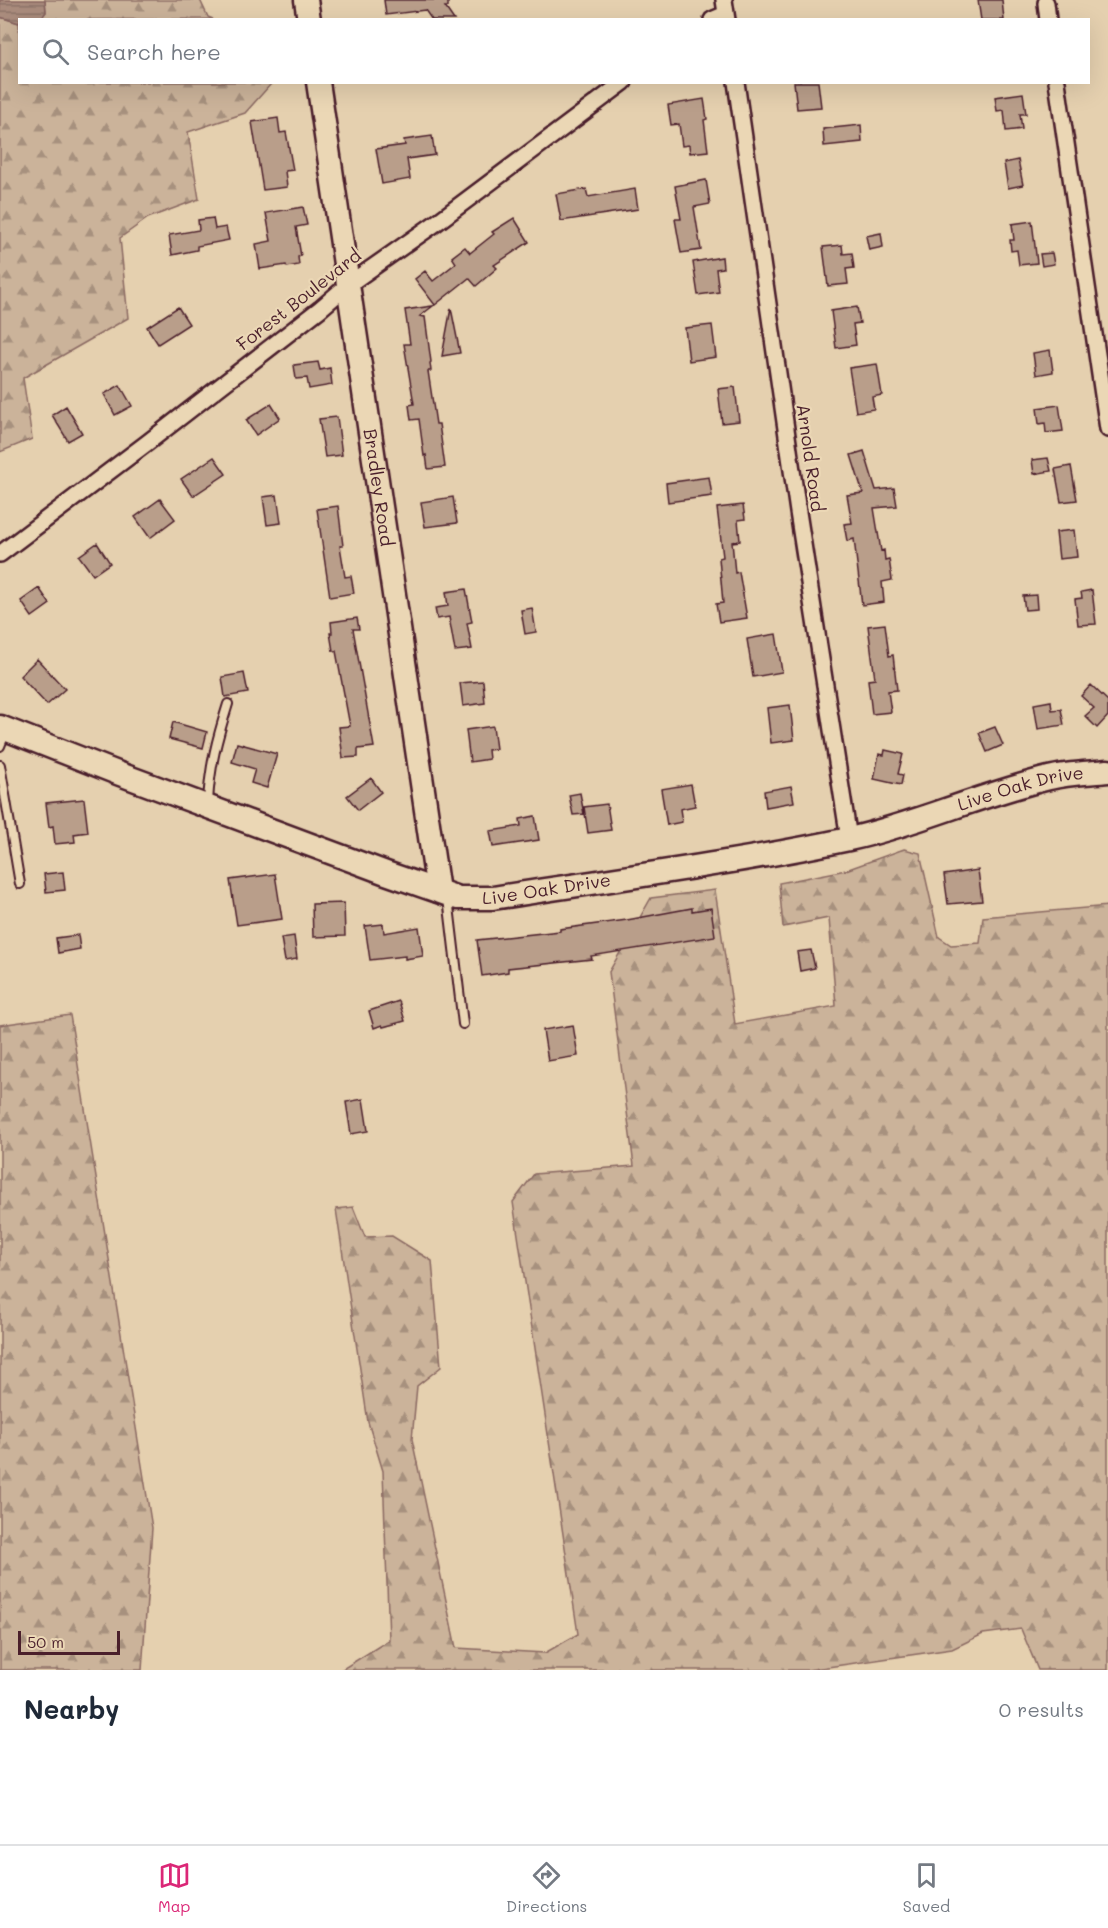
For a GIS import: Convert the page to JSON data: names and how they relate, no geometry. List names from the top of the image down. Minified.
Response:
{"streets":{"main road":["Bradley Road","Live Oak Drive"],"street":["Forest Boulevard","Arnold Road"]},"crossings":[["Forest Boulevard","Bradley Road"],["Arnold Road","Live Oak Drive"],["Bradley Road","Live Oak Drive"]],"scale_bar":"50 m","page":{"search":"Search here","scale":"50 m","heading":["Nearby","0 results"],"nav":["Map","Directions","Saved"]}}
